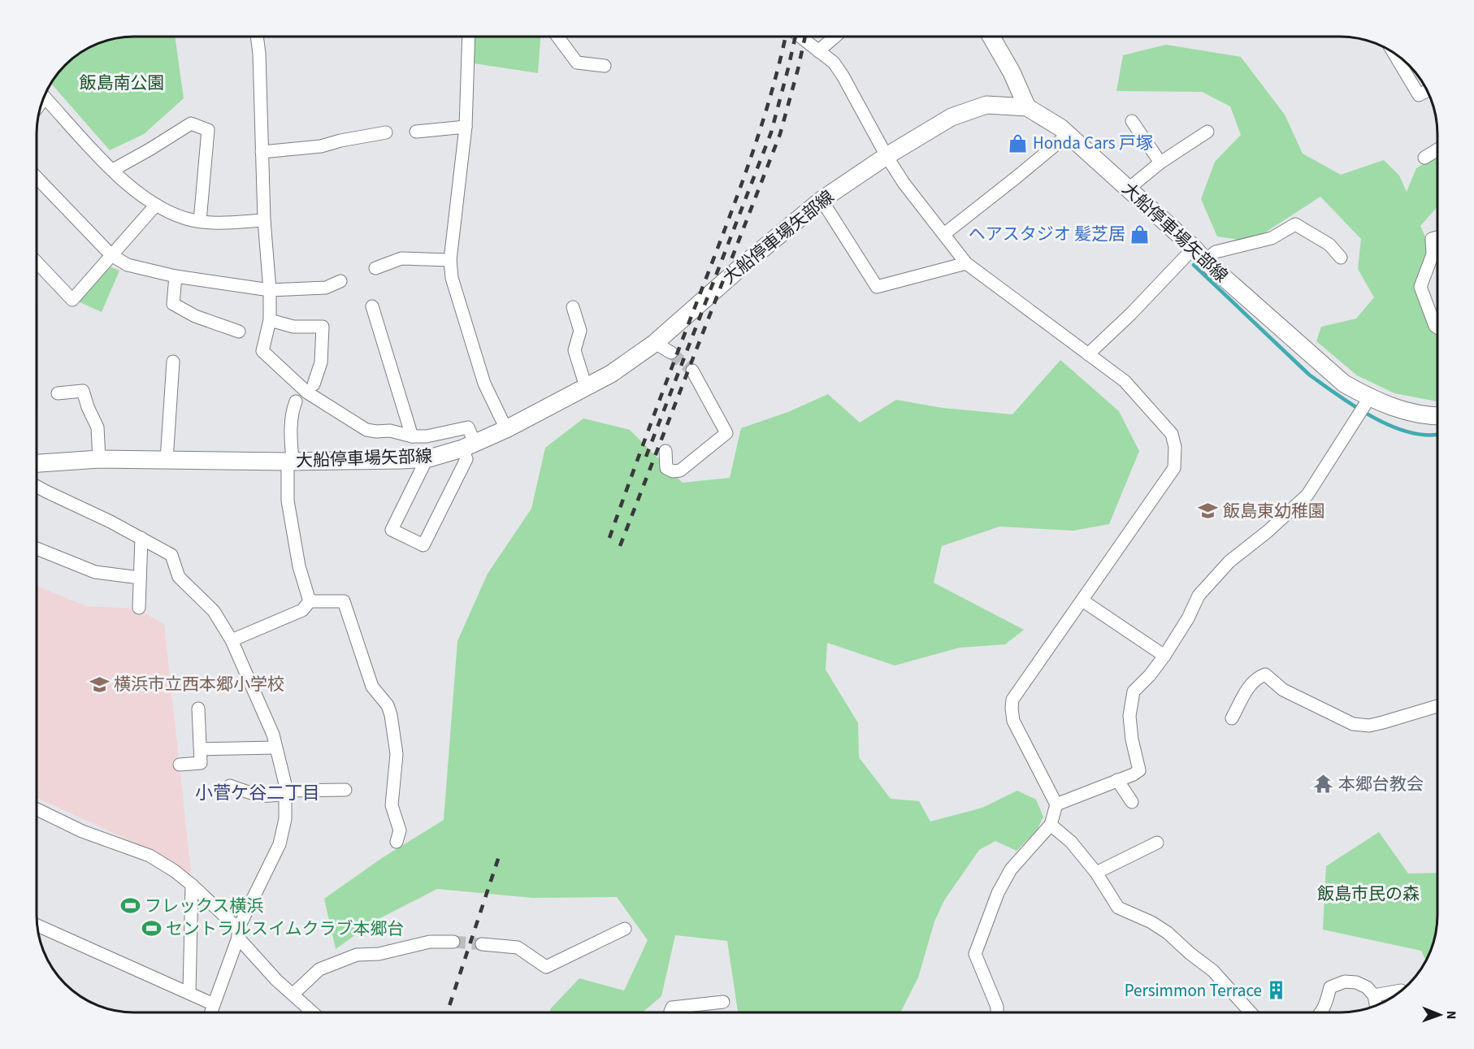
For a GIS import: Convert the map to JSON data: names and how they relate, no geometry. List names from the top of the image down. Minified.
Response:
{"streets":{"main road":["大船停車場矢部線"]},"districts":["小菅ケ谷二丁目"],"parks":["飯島南公園","飯島市民の森"],"places":{"shop":["Honda Cars 戸塚","ヘアスタジオ 髪芝居"],"school or university":["飯島東幼稚園","横浜市立西本郷小学校"],"temple":["本郷台教会"],"sports":["フレックス横浜","セントラルスイムクラブ本郷台"],"building":["Persimmon Terrace"]},"north":"right"}
